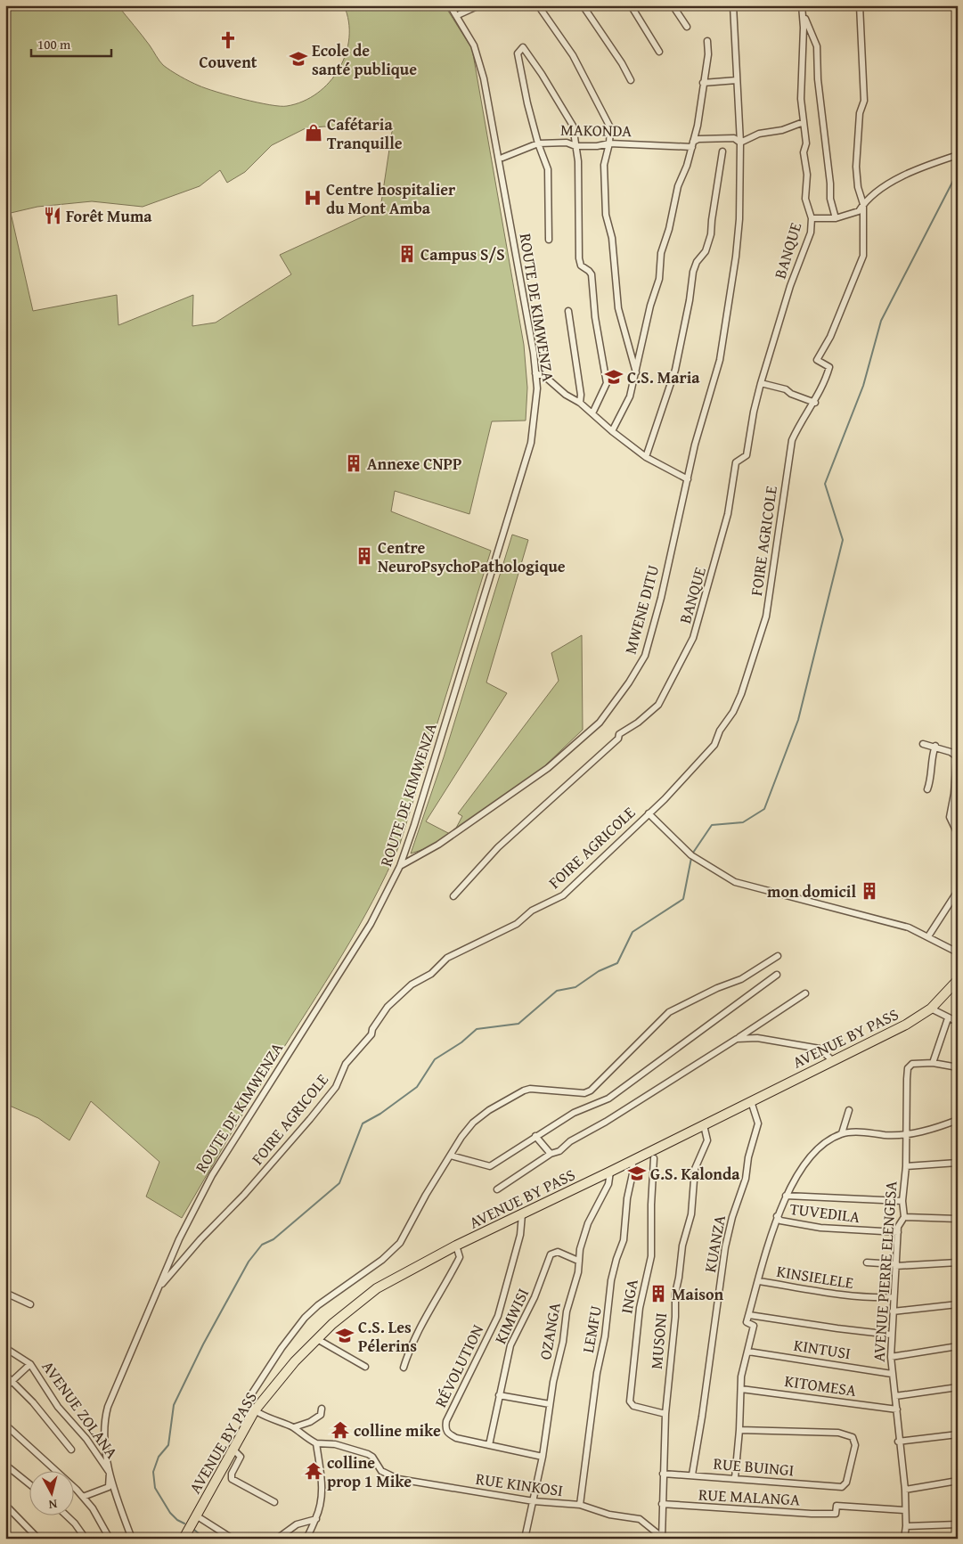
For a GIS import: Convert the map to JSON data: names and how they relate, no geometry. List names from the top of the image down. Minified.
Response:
{"streets":{"highway":["AVENUE BY PASS"],"street":["MAKONDA","BANQUE","ROUTE DE KIMWENZA","FOIRE AGRICOLE","MWENE DITU","TUVEDILA","KUANZA","AVENUE PIERRE ELENGESA","KINSIELELE","INGA","KIMWISI","LEMFU","OZANGA","MUSONI","KINTUSI","RÉVOLUTION","KITOMESA","AVENUE ZOLANA","RUE BUINGI","RUE KINKOSI","RUE MALANGA"]},"crossings":[["MAKONDA","MWENE DITU"],["ROUTE DE KIMWENZA","FOIRE AGRICOLE"],["ROUTE DE KIMWENZA","MWENE DITU"],["ROUTE DE KIMWENZA","AVENUE ZOLANA"],["AVENUE BY PASS","KUANZA"],["AVENUE BY PASS","LEMFU"],["AVENUE BY PASS","OZANGA"],["AVENUE BY PASS","MUSONI"],["AVENUE BY PASS","RÉVOLUTION"],["TUVEDILA","AVENUE PIERRE ELENGESA"],["KUANZA","RUE BUINGI"],["AVENUE PIERRE ELENGESA","KINSIELELE"],["AVENUE PIERRE ELENGESA","KINTUSI"],["AVENUE PIERRE ELENGESA","KITOMESA"],["AVENUE PIERRE ELENGESA","RUE MALANGA"],["INGA","MUSONI"],["KIMWISI","OZANGA"],["KIMWISI","RÉVOLUTION"],["LEMFU","RUE KINKOSI"],["OZANGA","RÉVOLUTION"],["OZANGA","RUE KINKOSI"],["MUSONI","RUE BUINGI"],["MUSONI","RUE KINKOSI"],["MUSONI","RUE MALANGA"]],"places":{"church":["Couvent"],"school or university":["Ecole de santé publique","C.S. Maria","G.S. Kalonda","C.S. Les Pélerins"],"shop":["Cafétaria Tranquille"],"hospital":["Centre hospitalier du Mont Amba"],"restaurant":["Forêt Muma"],"building":["Campus S/S","Annexe CNPP","Centre NeuroPsychoPathologique","mon domicil","Maison"],"temple":["colline mike","colline prop 1 Mike"]},"scale_bar":"100 m","north":"bottom"}
